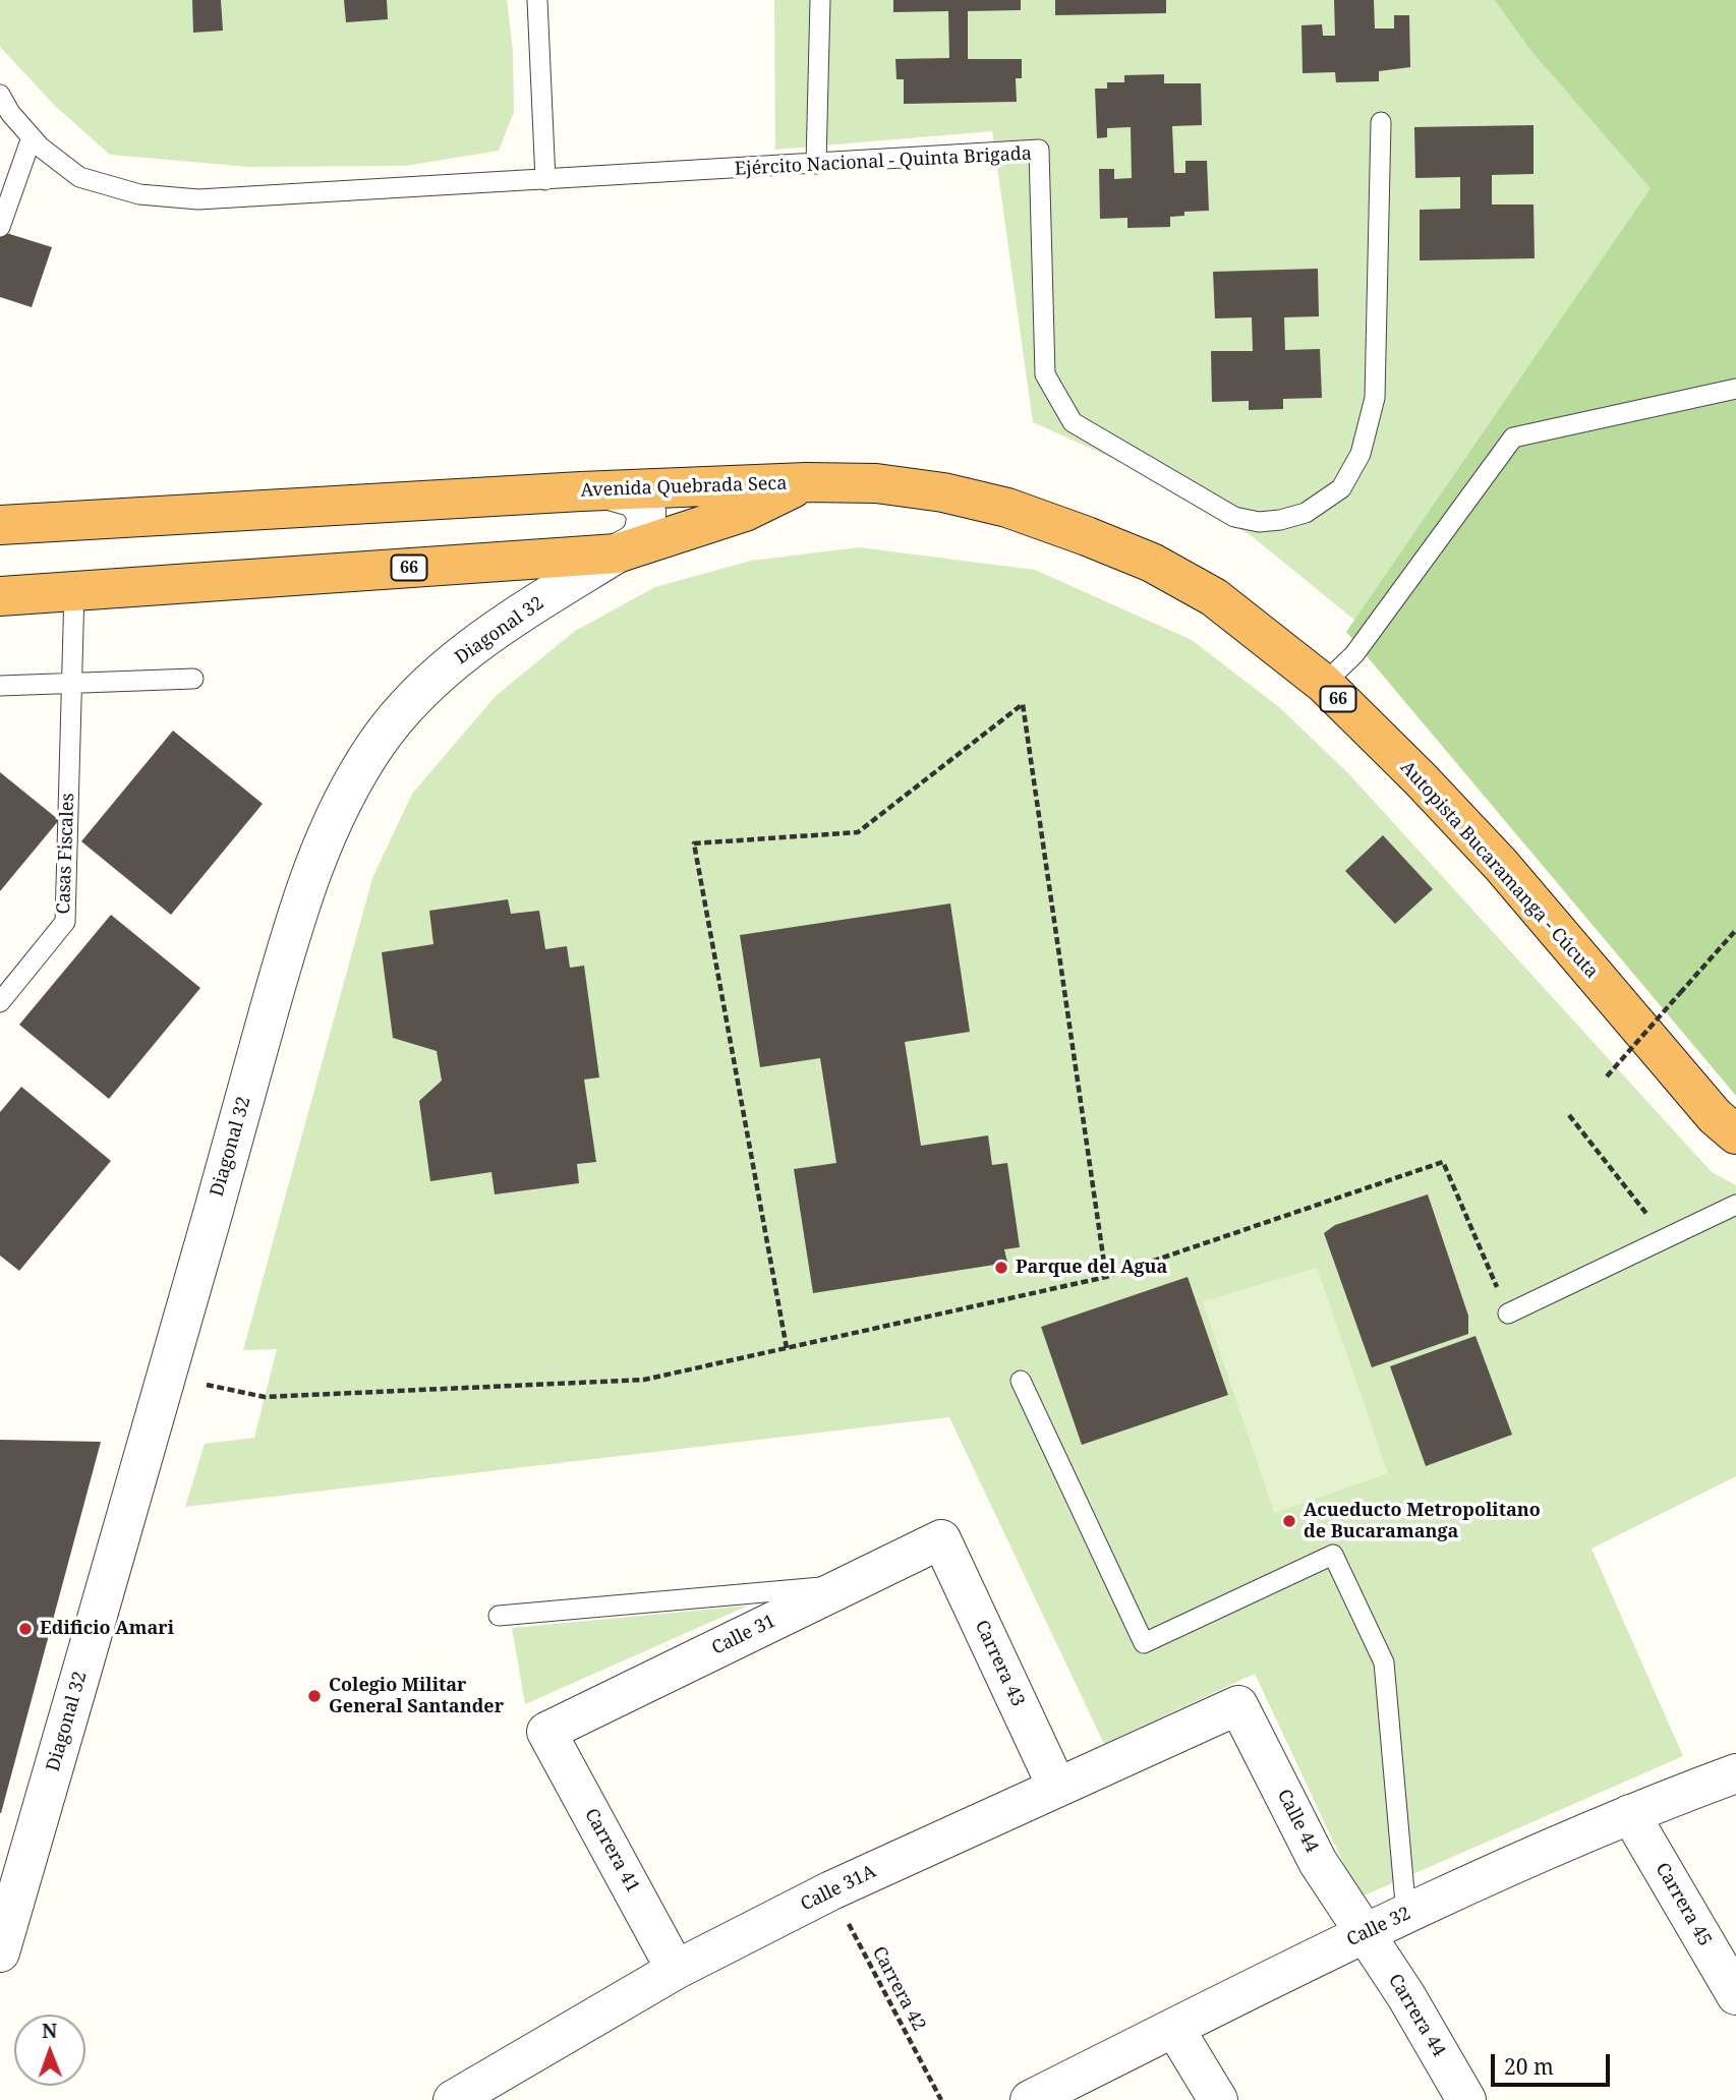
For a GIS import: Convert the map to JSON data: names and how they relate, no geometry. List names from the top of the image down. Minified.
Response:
{"streets":{"highway":["Avenida Quebrada Seca","66","Autopista Bucaramanga - Cúcuta"],"street":["Diagonal 32","Calle 31","Carrera 43","Calle 44","Carrera 41","Calle 31A","Carrera 45","Calle 32","Carrera 44"],"lane":["Ejército Nacional - Quinta Brigada","Casas Fiscales"],"path":["Carrera 42"]},"crossings":[["Avenida Quebrada Seca","Diagonal 32"],["Avenida Quebrada Seca","Casas Fiscales"],["Avenida Quebrada Seca","Autopista Bucaramanga - Cúcuta"],["Calle 31","Carrera 43"],["Calle 31","Carrera 41"],["Carrera 43","Calle 31A"],["Calle 44","Calle 31A"],["Calle 44","Calle 32"],["Calle 44","Carrera 44"],["Carrera 41","Calle 31A"],["Calle 31A","Carrera 42"],["Carrera 45","Calle 32"],["Calle 32","Carrera 44"]],"places":["Parque del Agua","Acueducto Metropolitano de Bucaramanga","Edificio Amari","Colegio Militar General Santander"],"scale_bar":"20 m","north":"top"}
